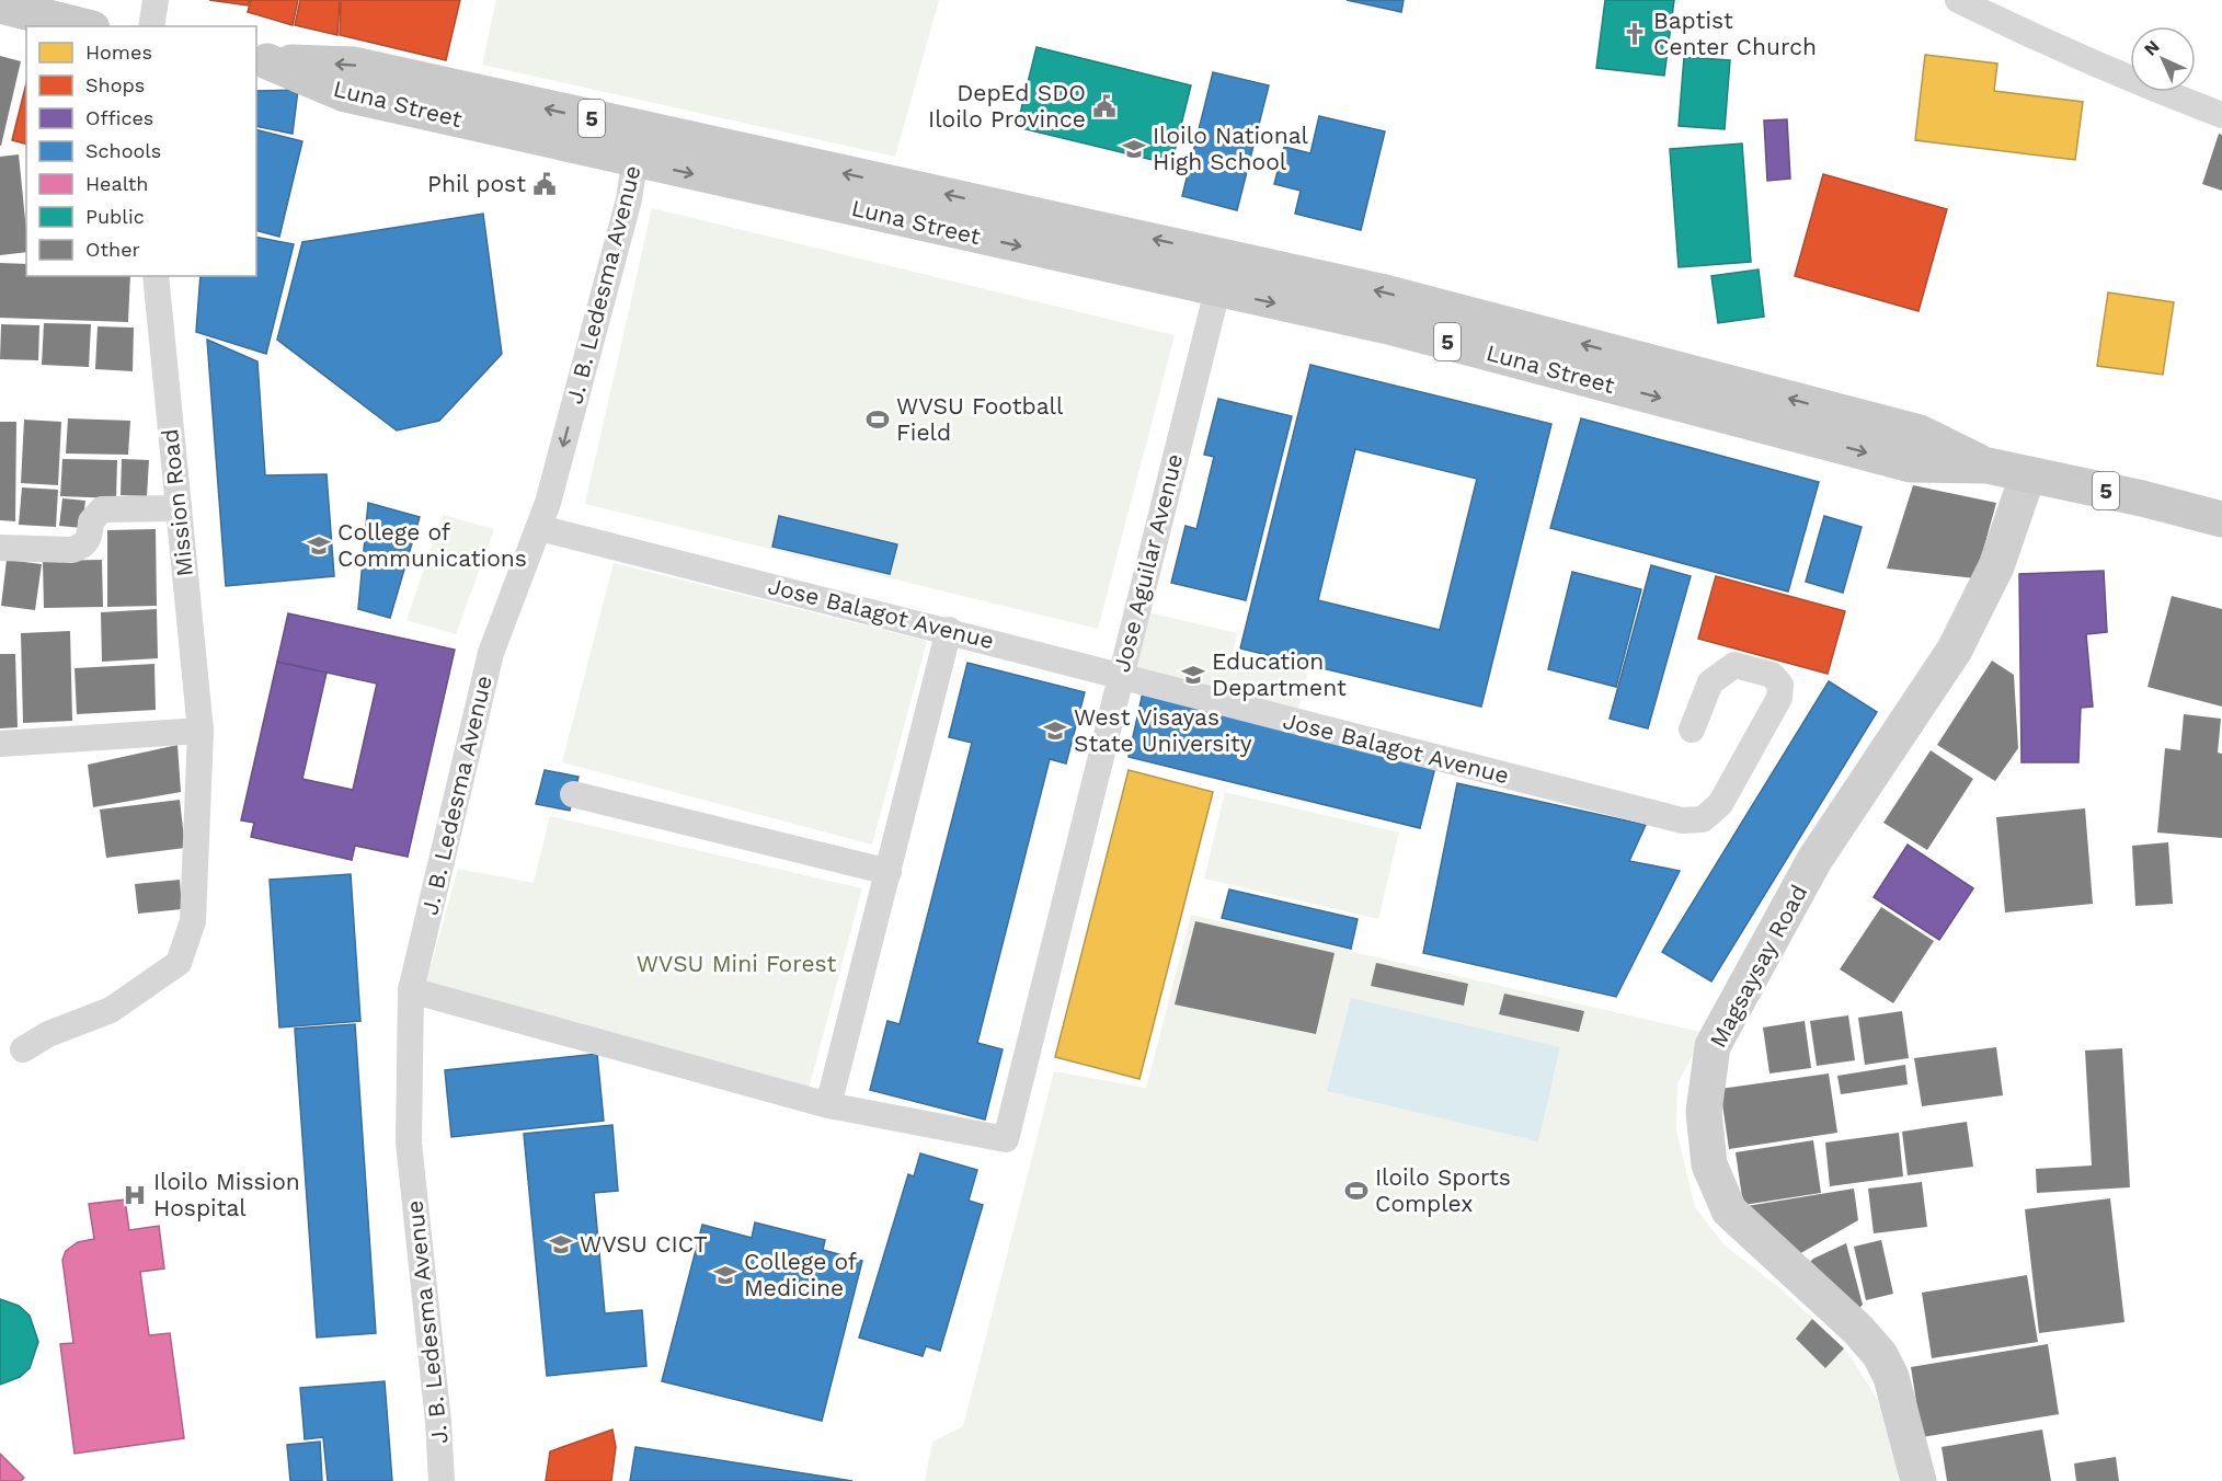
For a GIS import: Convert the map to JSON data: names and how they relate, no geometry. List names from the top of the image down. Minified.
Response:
{"streets":{"main road":["Luna Street","5"],"street":["J. B. Ledesma Avenue","Mission Road","Jose Aguilar Avenue","Jose Balagot Avenue","Magsaysay Road"]},"crossings":[["Luna Street","J. B. Ledesma Avenue"],["Luna Street","Jose Aguilar Avenue"],["Luna Street","Magsaysay Road"],["J. B. Ledesma Avenue","Jose Balagot Avenue"],["Jose Aguilar Avenue","Jose Balagot Avenue"]],"parks":["WVSU Mini Forest"],"places":{"church":["Baptist Center Church"],"public building":["DepEd SDO Iloilo Province","Phil post"],"school or university":["Iloilo National High School","College of Communications","Education Department","West Visayas State University","WVSU CICT","College of Medicine"],"sports":["WVSU Football Field","Iloilo Sports Complex"],"hospital":["Iloilo Mission Hospital"]},"legend":["Homes","Shops","Offices","Schools","Health","Public","Other"],"north":"top left"}
